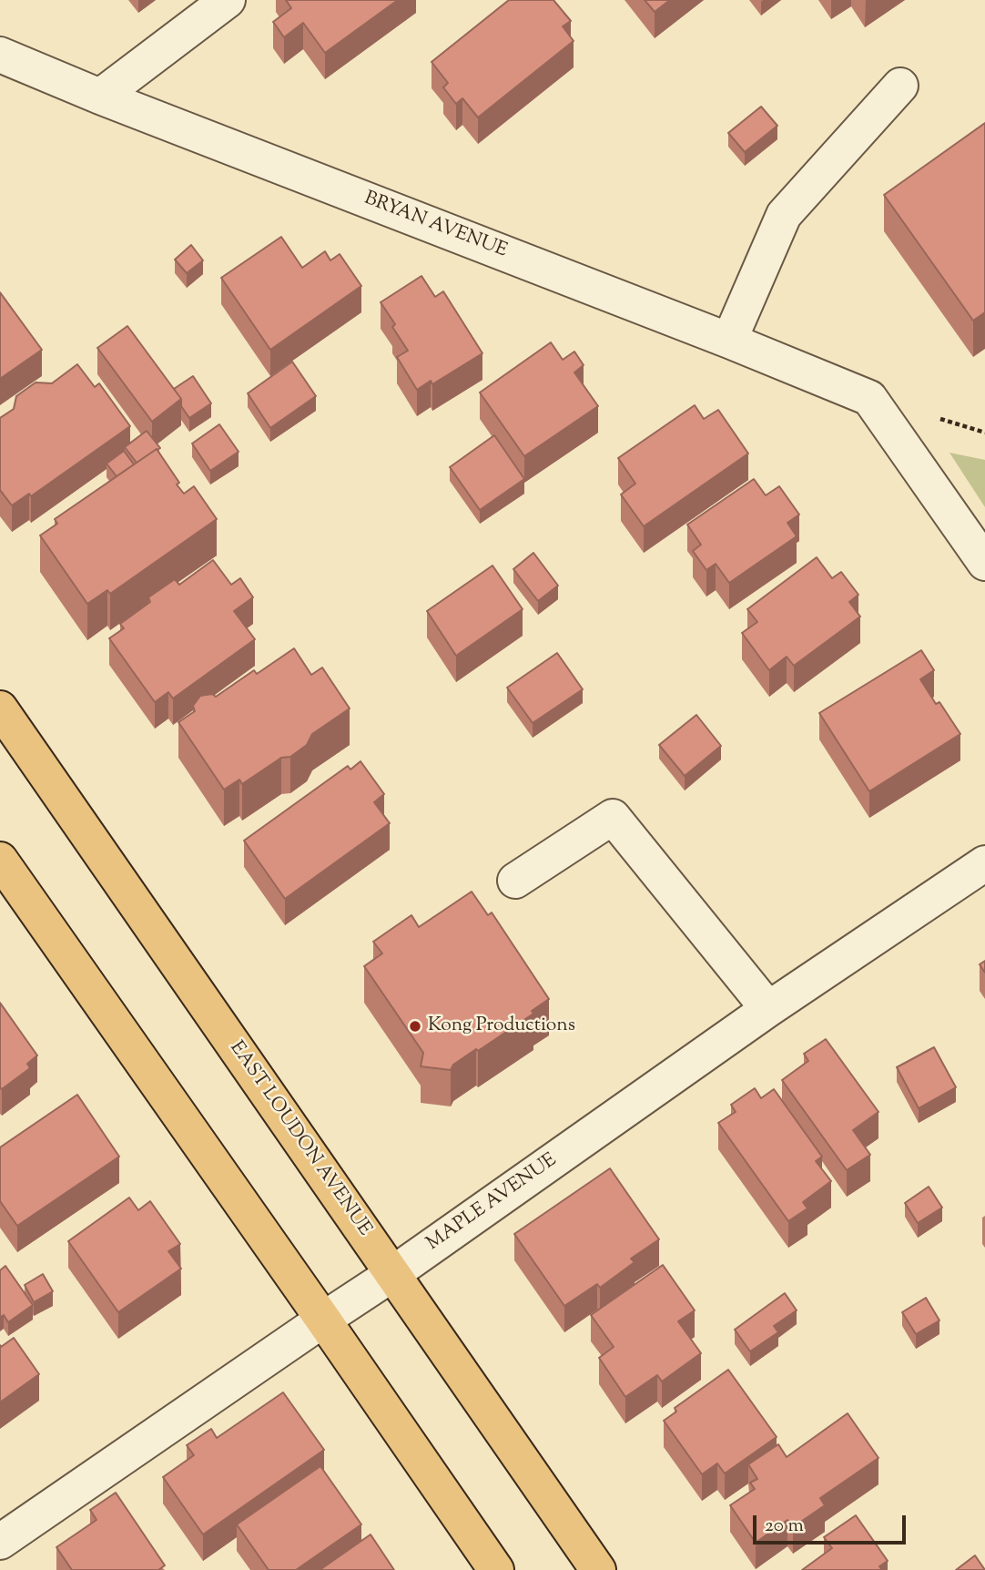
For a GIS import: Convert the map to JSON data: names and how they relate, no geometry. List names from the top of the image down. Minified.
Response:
{"streets":{"main road":["EAST LOUDON AVENUE"],"street":["BRYAN AVENUE","MAPLE AVENUE"]},"crossings":[["EAST LOUDON AVENUE","MAPLE AVENUE"]],"places":["Kong Productions"],"scale_bar":"20 m"}
